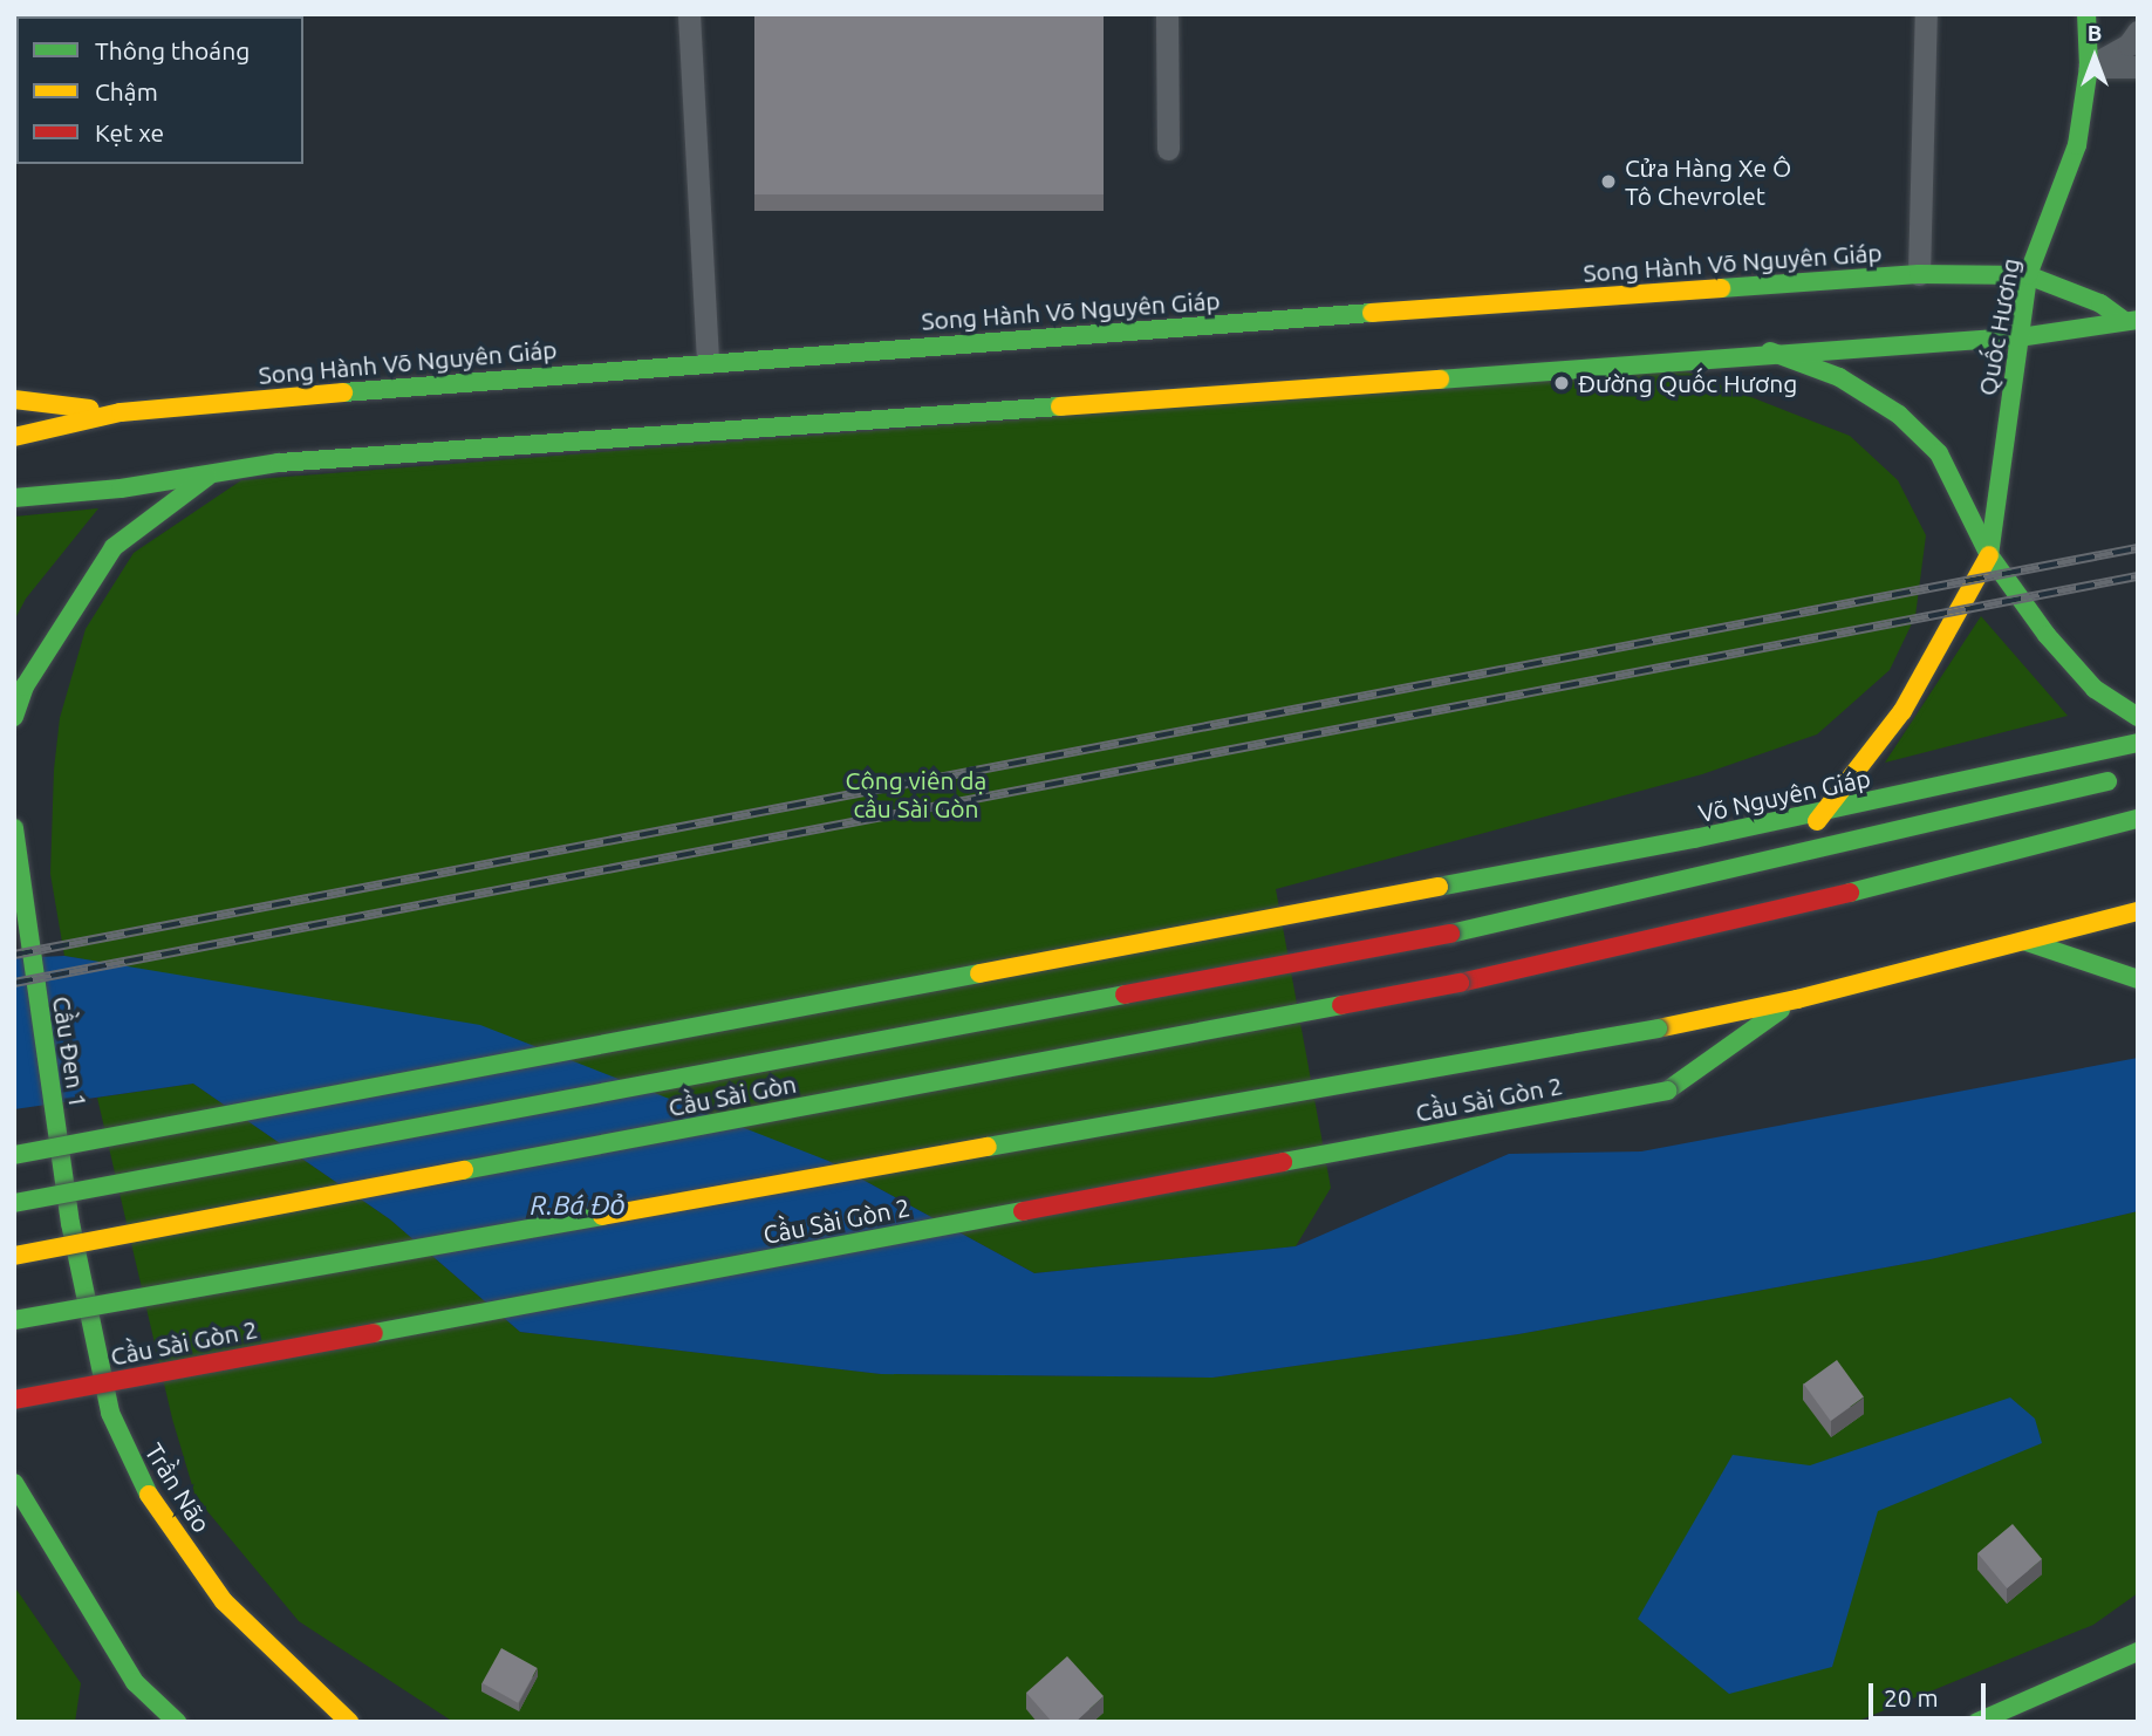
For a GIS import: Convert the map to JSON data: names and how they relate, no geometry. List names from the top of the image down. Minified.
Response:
{"streets":{"main road":["Song Hành Võ Nguyên Giáp","Quốc Hương","Võ Nguyên Giáp","Cầu Đen 1","Cầu Sài Gòn","Cầu Sài Gòn 2","Trần Não"]},"crossings":[["Song Hành Võ Nguyên Giáp","Quốc Hương"],["Cầu Đen 1","Trần Não"]],"water":["R.Bá Đỏ"],"parks":["Công viên dạ cầu Sài Gòn"],"places":["Cửa Hàng Xe Ô Tô Chevrolet","Đường Quốc Hương"],"legend":["Thông thoáng","Chậm","Kẹt xe"],"scale_bar":"20 m","north":"top"}
